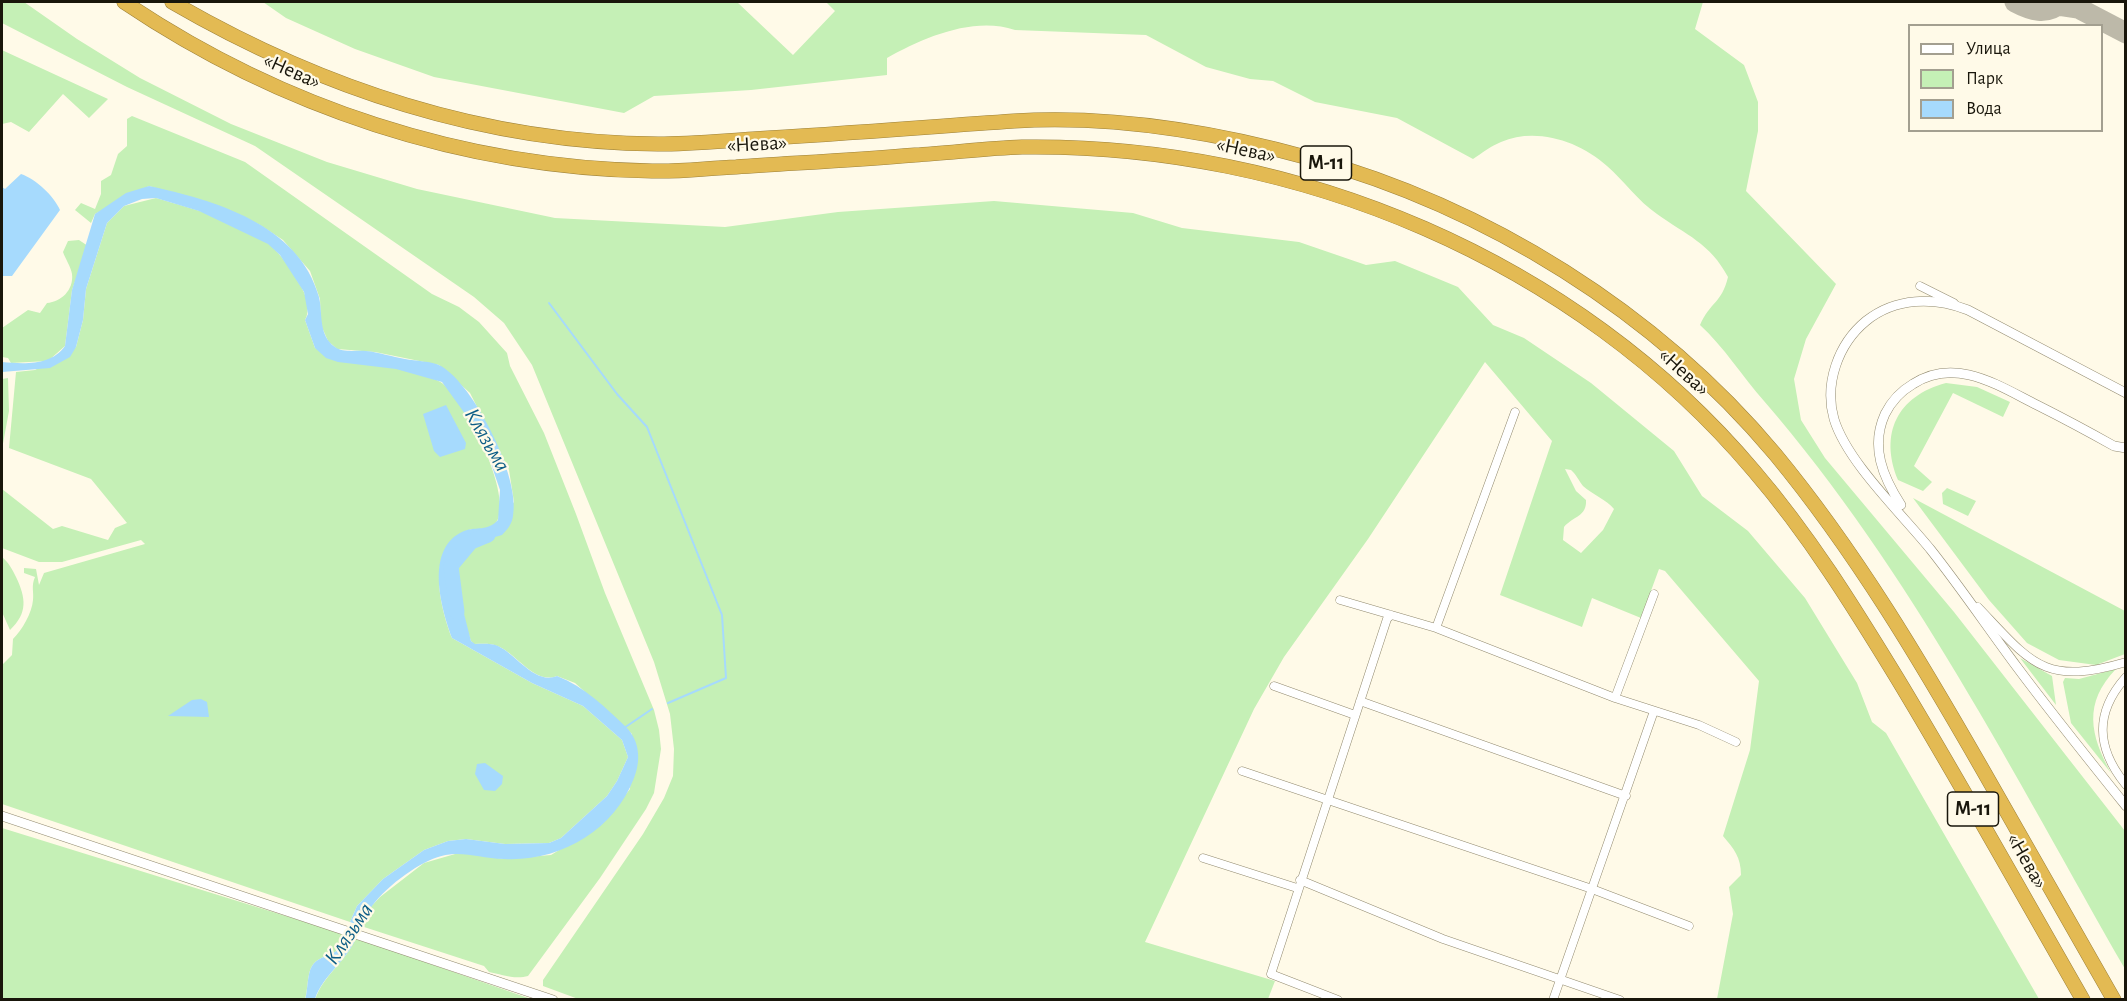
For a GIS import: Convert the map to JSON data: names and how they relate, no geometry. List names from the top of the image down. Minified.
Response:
{"streets":{"highway":["«Нева»","М-11"]},"water":["Клязьма"],"legend":["Улица","Парк","Вода"]}
